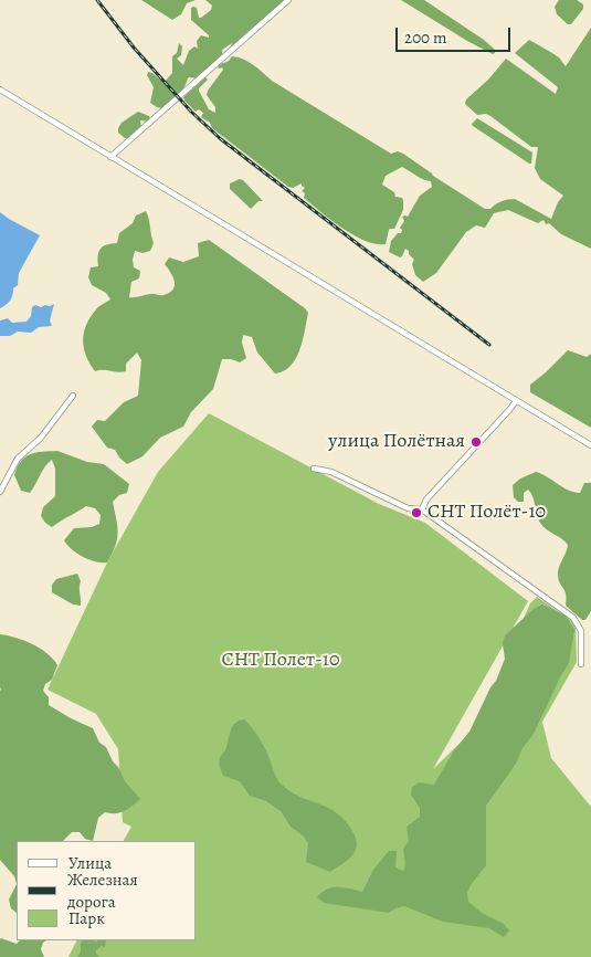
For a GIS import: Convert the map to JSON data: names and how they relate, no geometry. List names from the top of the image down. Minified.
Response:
{"parks":["СНТ Полет-10"],"places":["улица Полётная","СНТ Полёт-10"],"legend":["Улица","Железная дорога","Парк"],"scale_bar":"200 m"}
